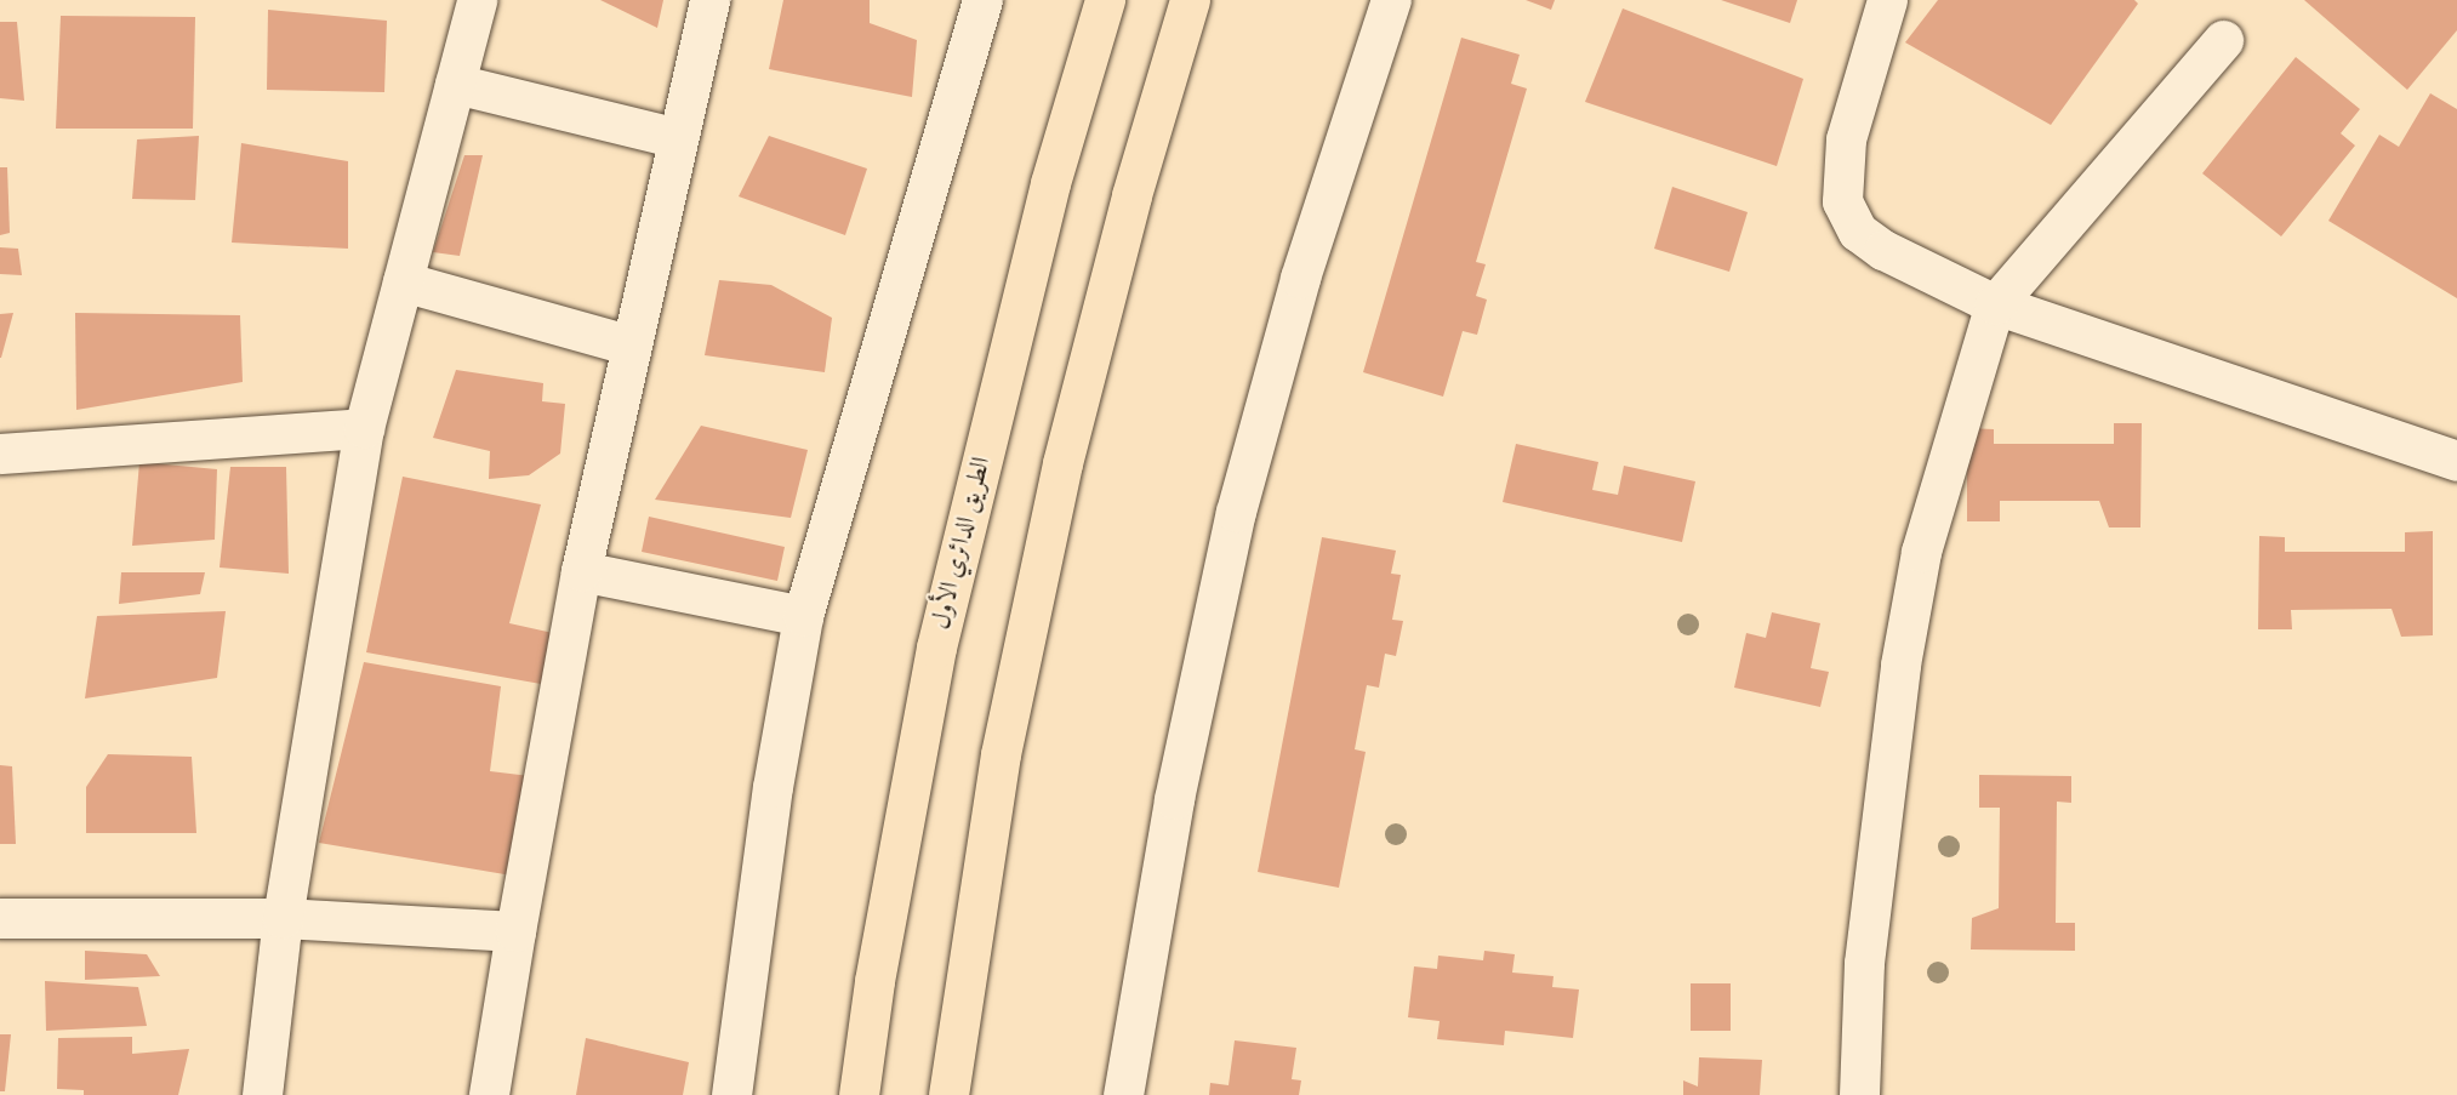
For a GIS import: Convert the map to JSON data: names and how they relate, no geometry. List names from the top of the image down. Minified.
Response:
{"streets":{"main road":["الطريق الدائري الأول"]}}
